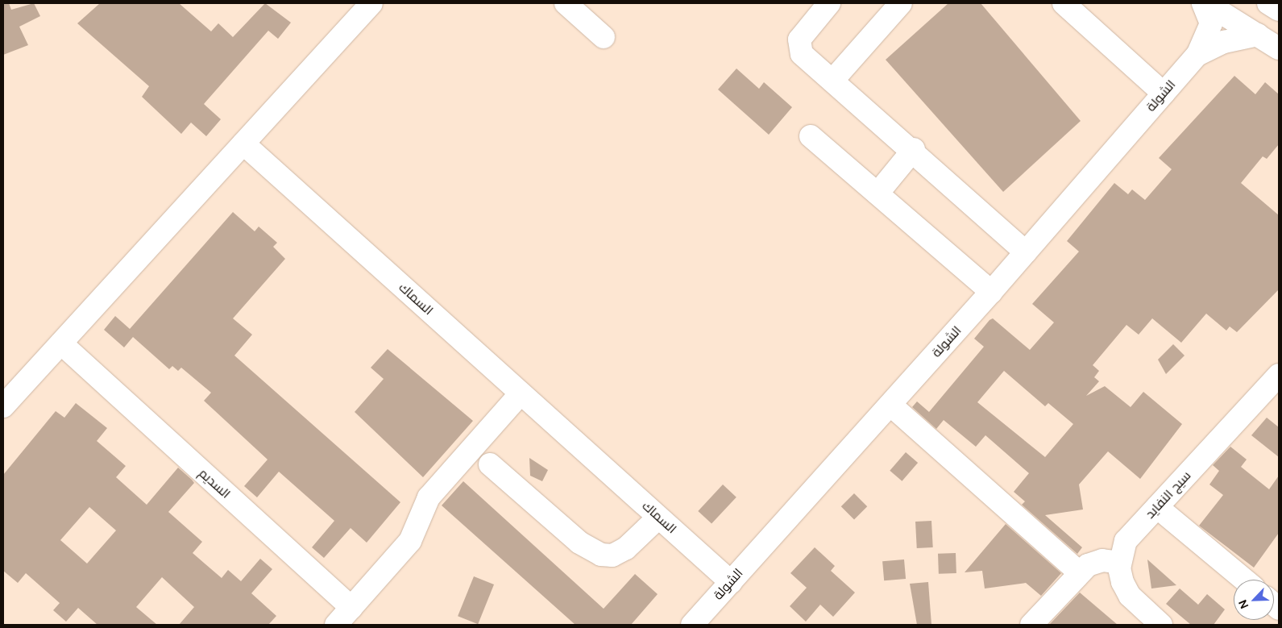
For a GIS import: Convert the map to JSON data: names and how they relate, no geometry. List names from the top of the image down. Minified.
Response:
{"streets":{"street":["الشولة","السماك","السديم","سيج النفايد"]},"crossings":[["الشولة","السماك"]],"north":"bottom left"}
